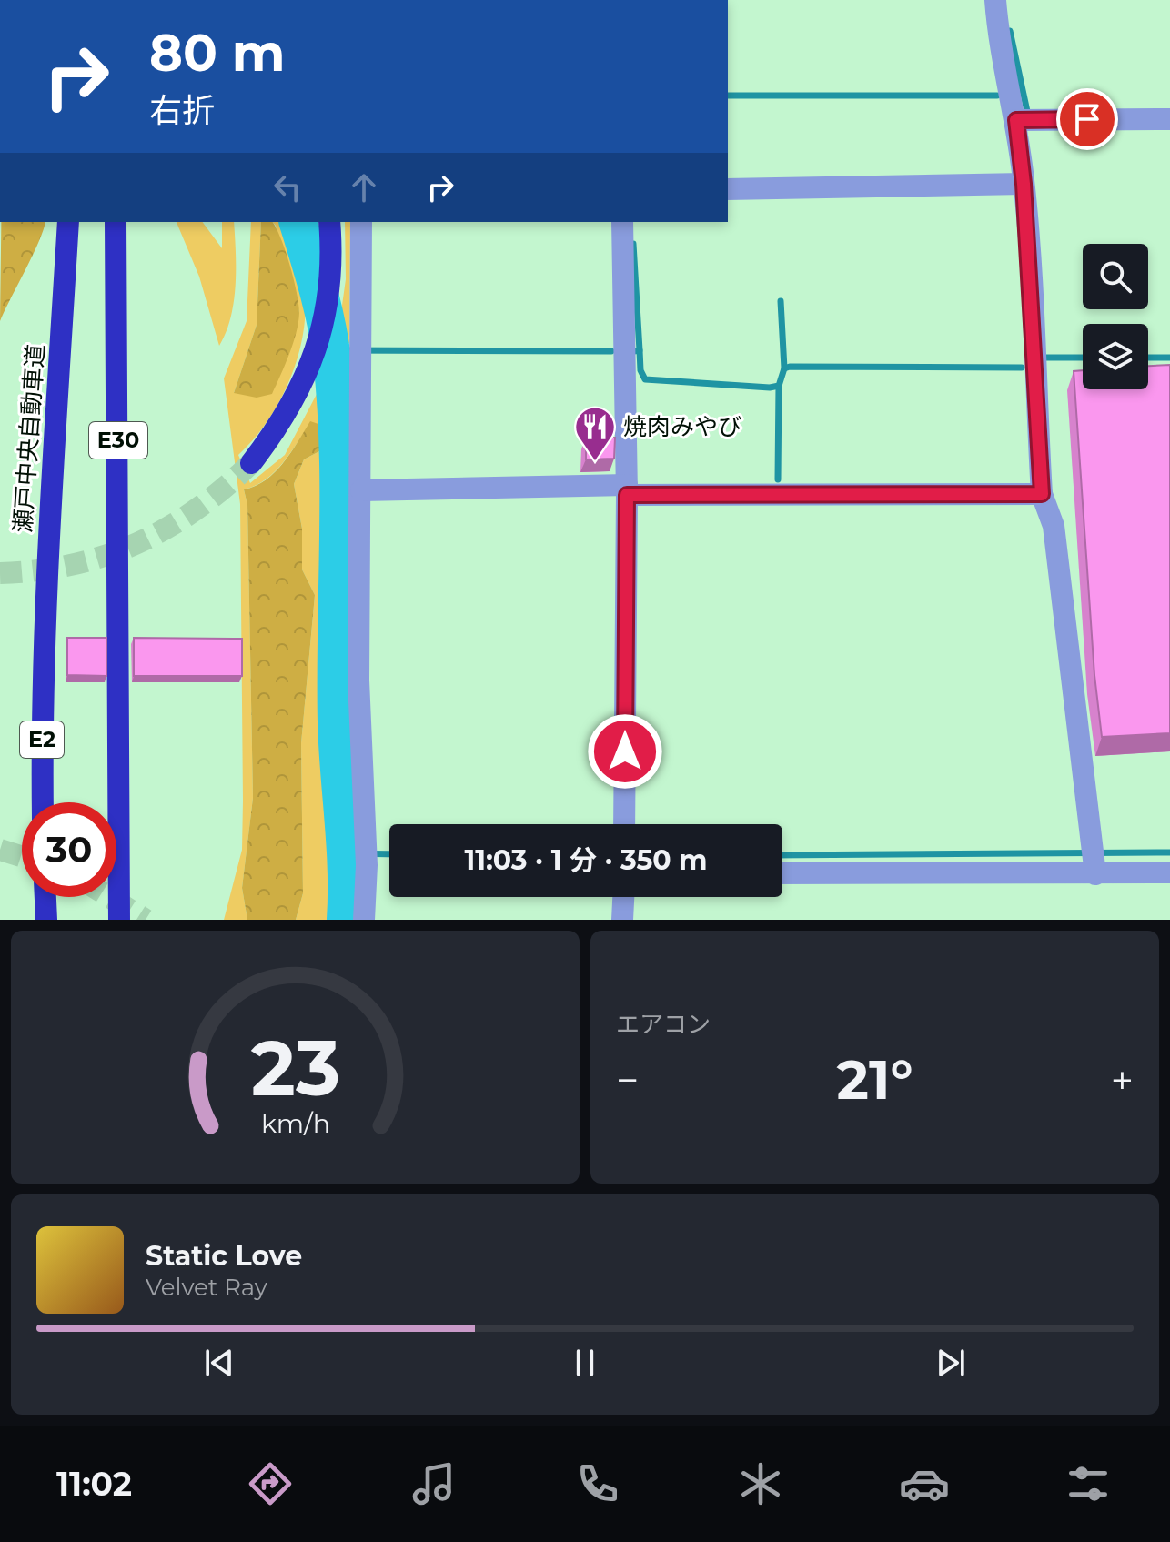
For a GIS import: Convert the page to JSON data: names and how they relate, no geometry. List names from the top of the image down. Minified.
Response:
{"streets":{"highway":["瀬戸中央自動車道","E30","E2"]},"crossings":[["瀬戸中央自動車道","E2"]],"places":{"restaurant":["焼肉みやび"]},"page":{"turn":["80 m","右折"],"limit":"30","trip":"11:03 · 1 分 · 350 m","tile":"エアコン","heat":["−","21°","+"],"song":["Static Love","Velvet Ray"],"tabs":"11:02","gauge":["23","km/h"]}}
